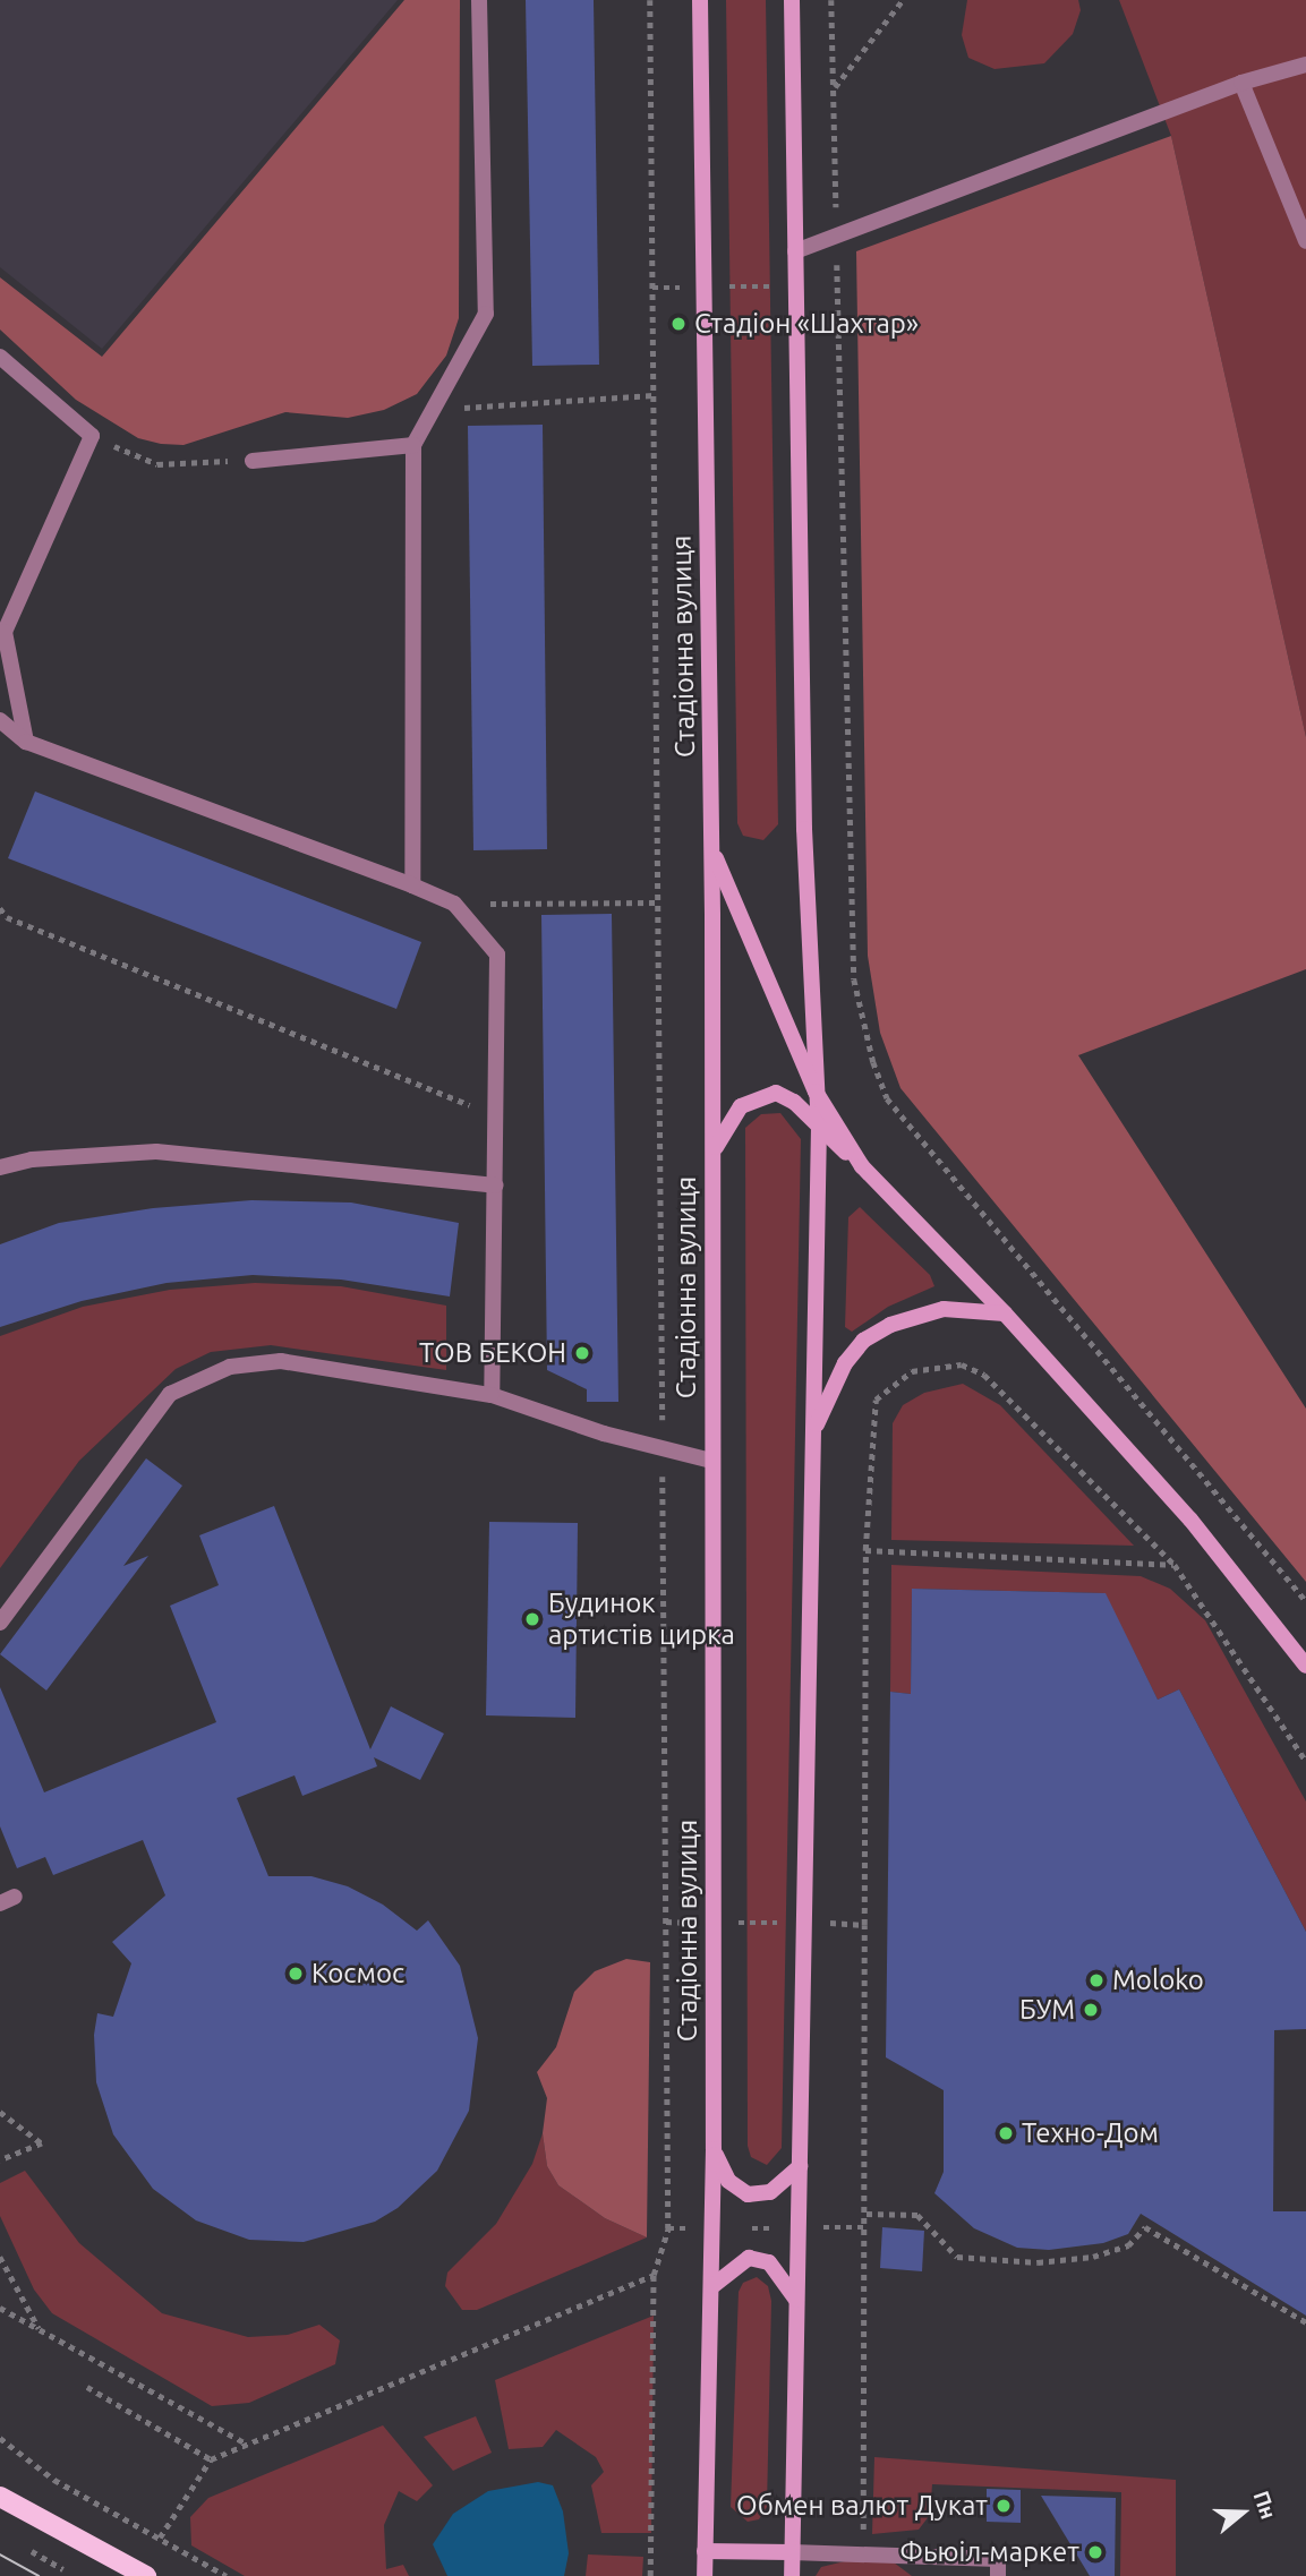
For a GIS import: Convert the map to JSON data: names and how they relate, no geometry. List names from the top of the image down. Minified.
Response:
{"streets":{"street":["Стадіонна вулиця"]},"places":["Стадіон «Шахтар»","ТОВ БЕКОН","Будинок артистів цирка","Космос","Moloko","БУМ","Техно-Дом","Обмен валют Дукат","Фьюіл-маркет"],"north":"right"}
